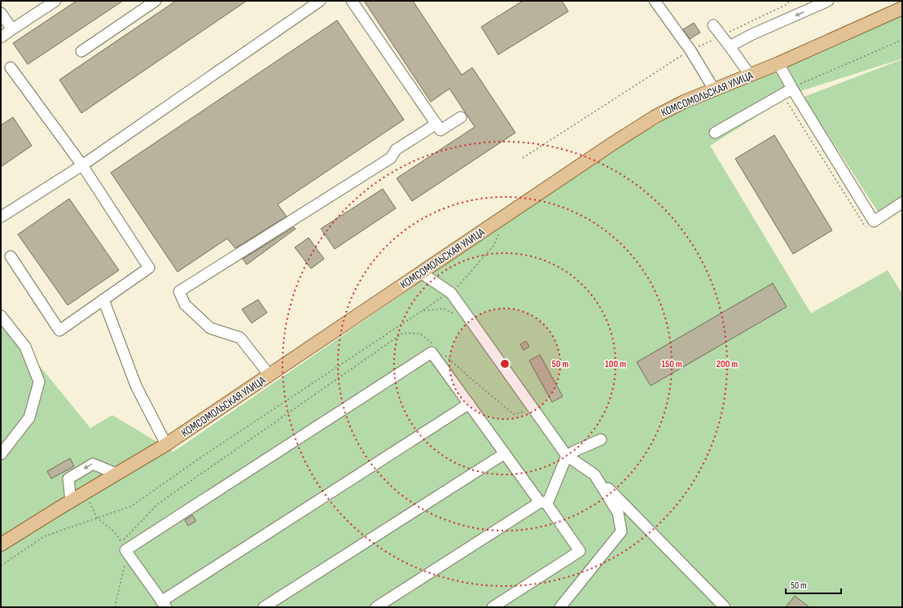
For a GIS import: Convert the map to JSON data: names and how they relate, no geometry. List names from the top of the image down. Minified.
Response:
{"streets":{"main road":["КОМСОМОЛЬСКАЯ УЛИЦА"]},"scale_bar":"50 m","rings":["50 m","100 m","150 m","200 m"]}
